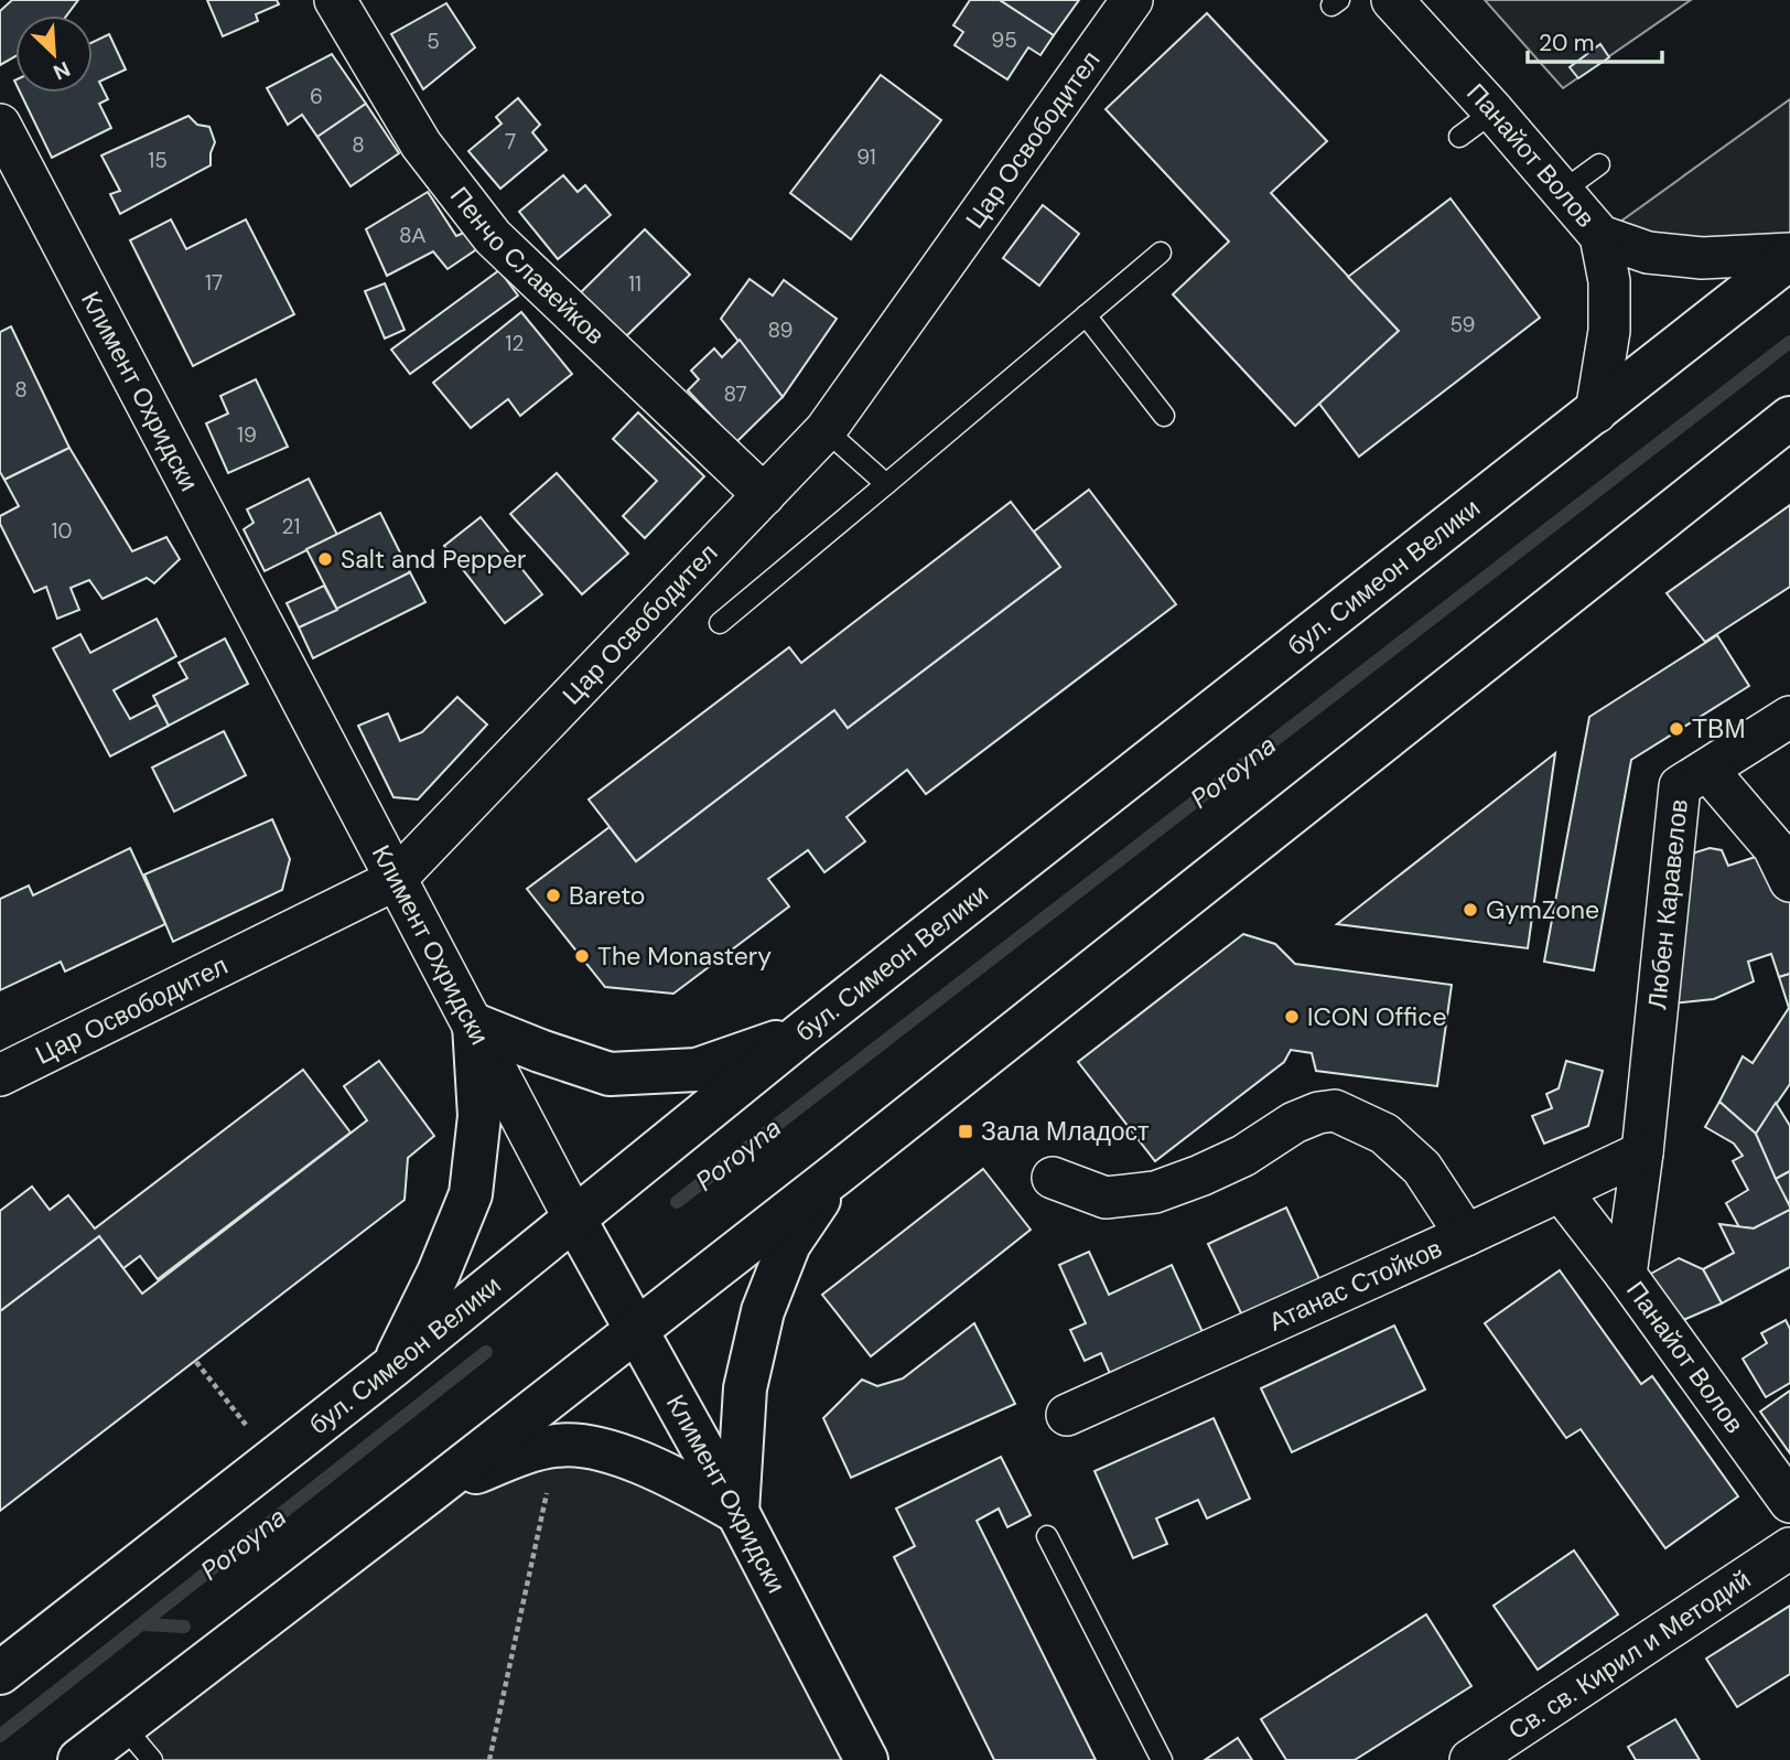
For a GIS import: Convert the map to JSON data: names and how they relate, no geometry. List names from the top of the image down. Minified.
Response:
{"streets":{"main road":["Климент Охридски","бул. Симеон Велики"],"street":["Цар Освободител","Панайот Волов","Пенчо Славейков","Любен Каравелов","Атанас Стойков","Св. св. Кирил и Методий"]},"crossings":[["Цар Освободител","Пенчо Славейков"],["Цар Освободител","Климент Охридски"],["Панайот Волов","бул. Симеон Велики"],["Панайот Волов","Любен Каравелов"],["Панайот Волов","Атанас Стойков"],["Климент Охридски","бул. Симеон Велики"],["Любен Каравелов","Атанас Стойков"]],"water":["Poroyna"],"places":{"other":["Salt and Pepper","ТВМ","Bareto","GymZone","The Monastery","ICON Office"],"transit":["Зала Младост"]},"house_numbers":["95","5","6","7","8","91","15","8А","17","11","59","89","12","8","87","19","21","10"],"scale_bar":"20 m","north":"bottom right"}
